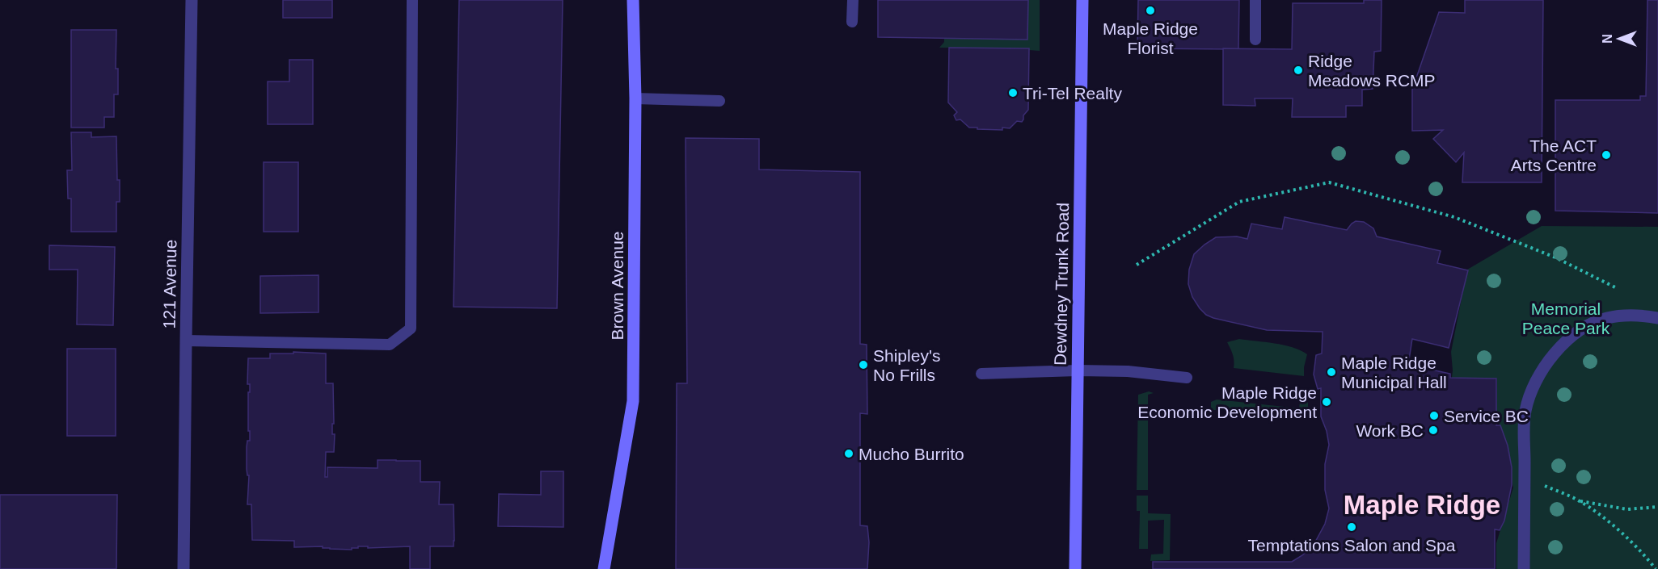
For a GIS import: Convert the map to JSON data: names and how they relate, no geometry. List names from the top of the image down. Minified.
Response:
{"streets":{"main road":["Dewdney Trunk Road","Brown Avenue"],"street":["121 Avenue"]},"districts":["Maple Ridge"],"parks":["Memorial Peace Park"],"places":["Maple Ridge Florist","Ridge Meadows RCMP","Tri-Tel Realty","The ACT Arts Centre","Shipley's No Frills","Maple Ridge Municipal Hall","Maple Ridge Economic Development","Service BC","Work BC","Mucho Burrito","Temptations Salon and Spa"],"north":"left"}
